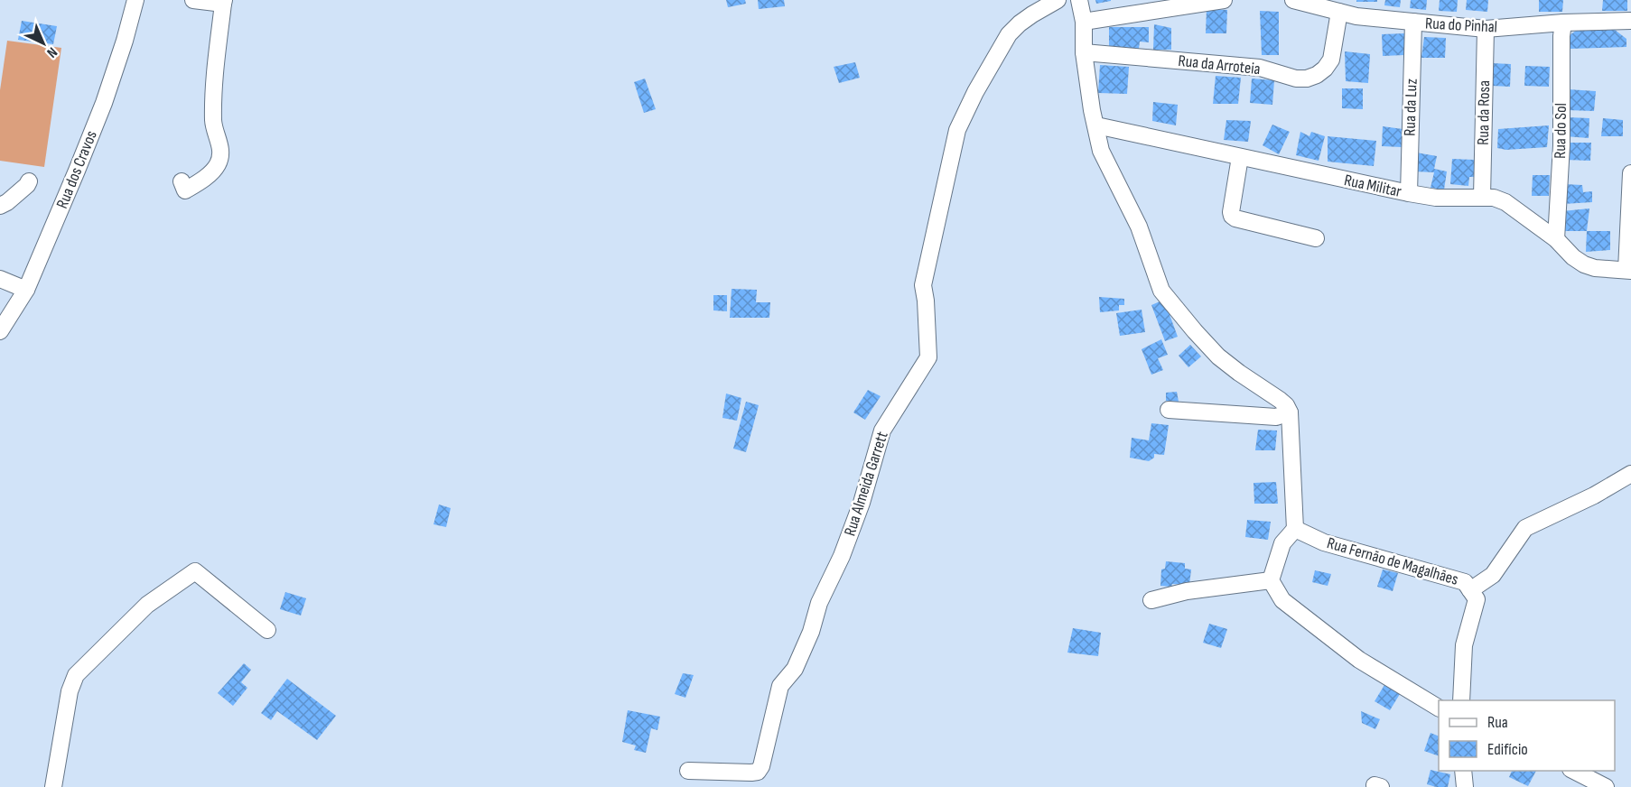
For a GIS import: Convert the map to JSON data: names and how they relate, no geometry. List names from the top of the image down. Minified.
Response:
{"streets":{"street":["Rua do Pinhal","Rua da Arroteia","Rua da Luz","Rua da Rosa","Rua do Sol","Rua dos Cravos","Rua Militar","Rua Almeida Garrett","Rua Fernão de Magalhães"]},"crossings":[["Rua do Pinhal","Rua da Arroteia"],["Rua do Pinhal","Rua da Luz"],["Rua do Pinhal","Rua da Rosa"],["Rua do Pinhal","Rua do Sol"],["Rua da Luz","Rua Militar"],["Rua da Rosa","Rua Militar"],["Rua do Sol","Rua Militar"]],"legend":["Rua","Edifício"],"north":"bottom right"}
